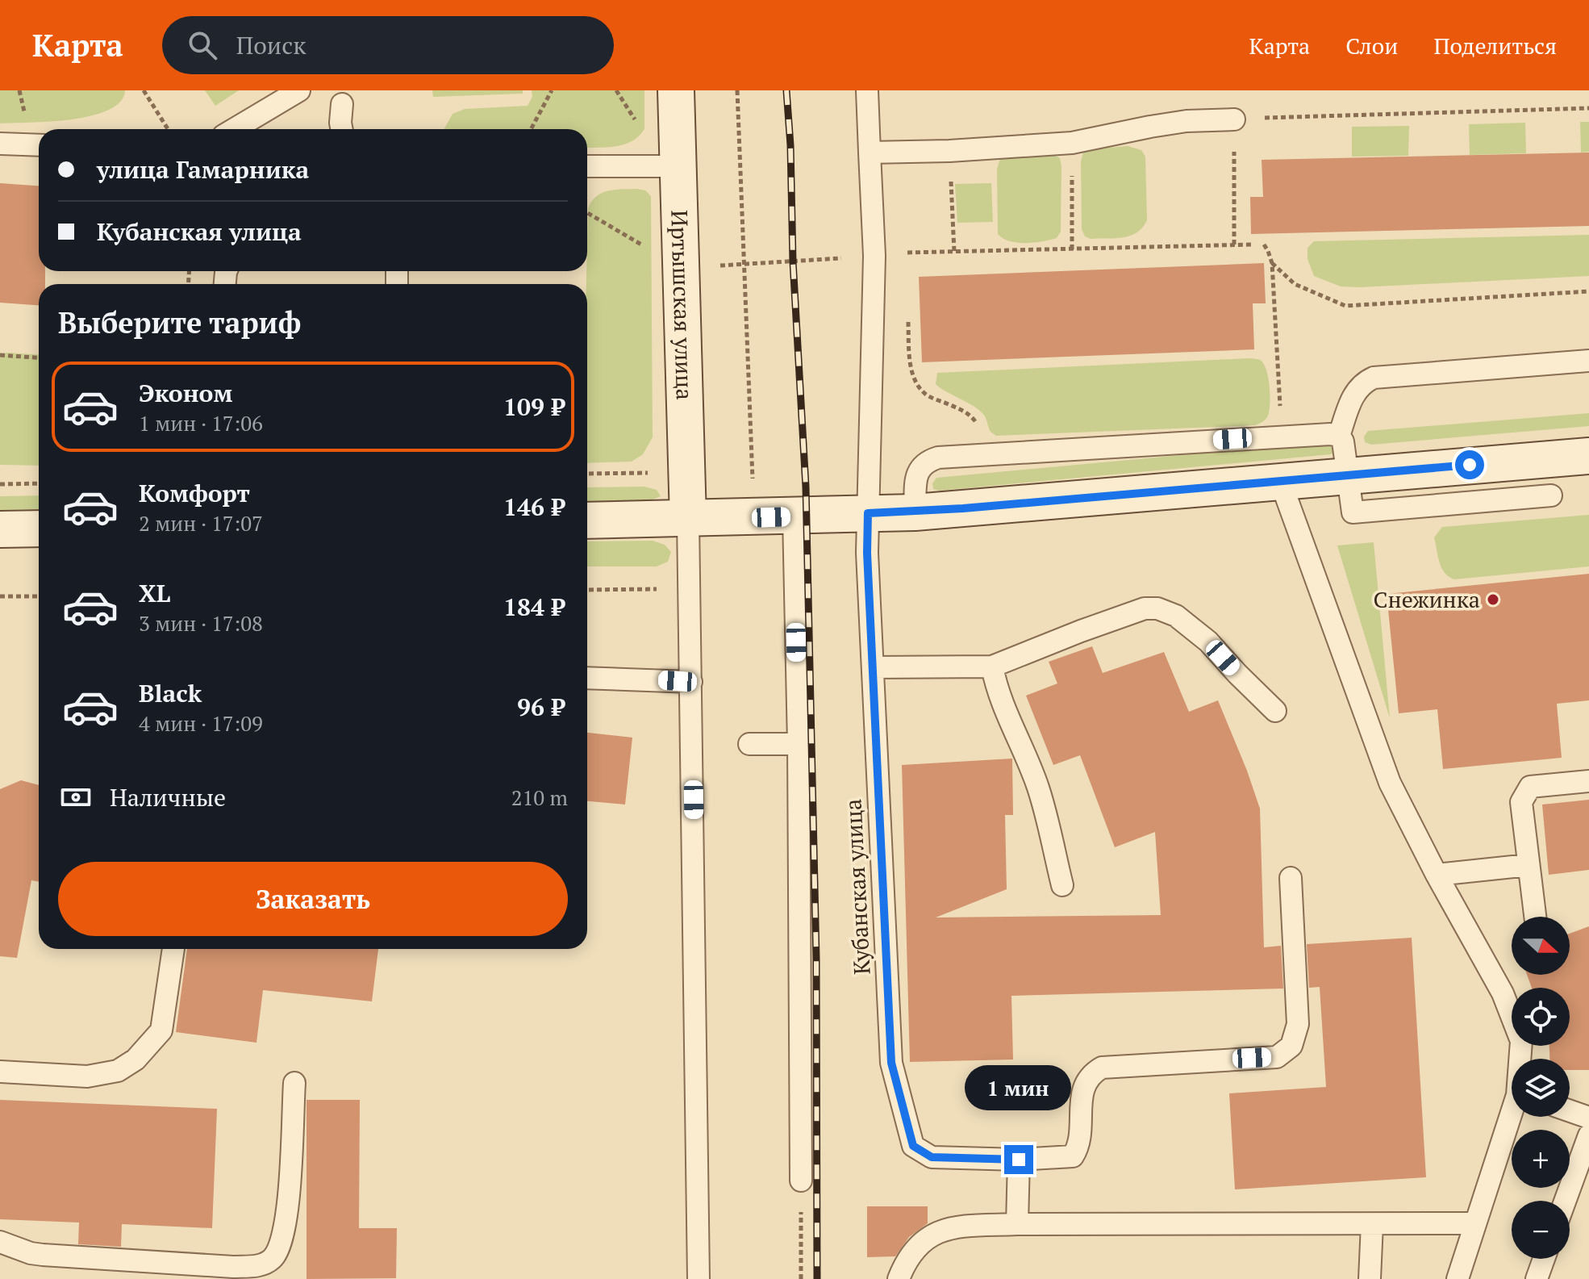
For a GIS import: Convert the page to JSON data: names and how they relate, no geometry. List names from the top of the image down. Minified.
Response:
{"streets":{"main road":["Иртышская улица"],"lane":["Кубанская улица"]},"places":["Снежинка"],"north":"right","page":{"header":"Карта","search":"Поиск","nav":["Карта","Слои","Поделиться"],"banner":["улица Гамарника","Кубанская улица"],"heading":"Выберите тариф","list":[{"name":"Эконом","note":"1 мин · 17:06","value":"109 ₽"},{"name":"Комфорт","note":"2 мин · 17:07","value":"146 ₽"},{"name":"XL","note":"3 мин · 17:08","value":"184 ₽"},{"name":"Black","note":"4 мин · 17:09","value":"96 ₽"}],"pay":["Наличные","210 m"],"buttons":"Заказать","map_buttons":["+","−"],"bubble":"1 мин"}}
